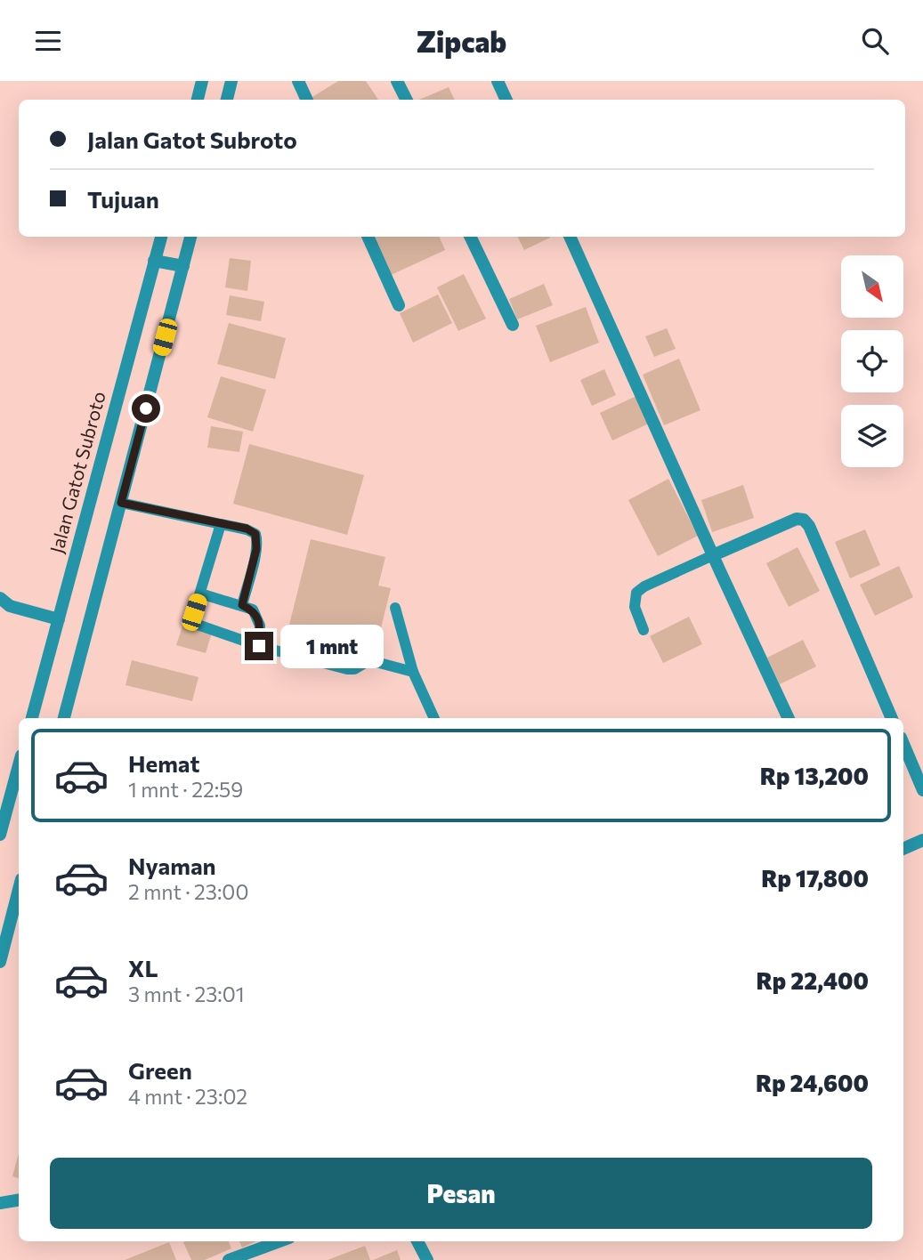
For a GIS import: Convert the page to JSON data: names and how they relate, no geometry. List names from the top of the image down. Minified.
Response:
{"streets":{"street":["Jalan Gatot Subroto"]},"north":"bottom right","page":{"header":"Zipcab","banner":["Jalan Gatot Subroto","Tujuan"],"bubble":"1 mnt","list":[{"name":"Hemat","note":"1 mnt · 22:59","value":"Rp 13,200"},{"name":"Nyaman","note":"2 mnt · 23:00","value":"Rp 17,800"},{"name":"XL","note":"3 mnt · 23:01","value":"Rp 22,400"},{"name":"Green","note":"4 mnt · 23:02","value":"Rp 24,600"}],"buttons":"Pesan"}}
